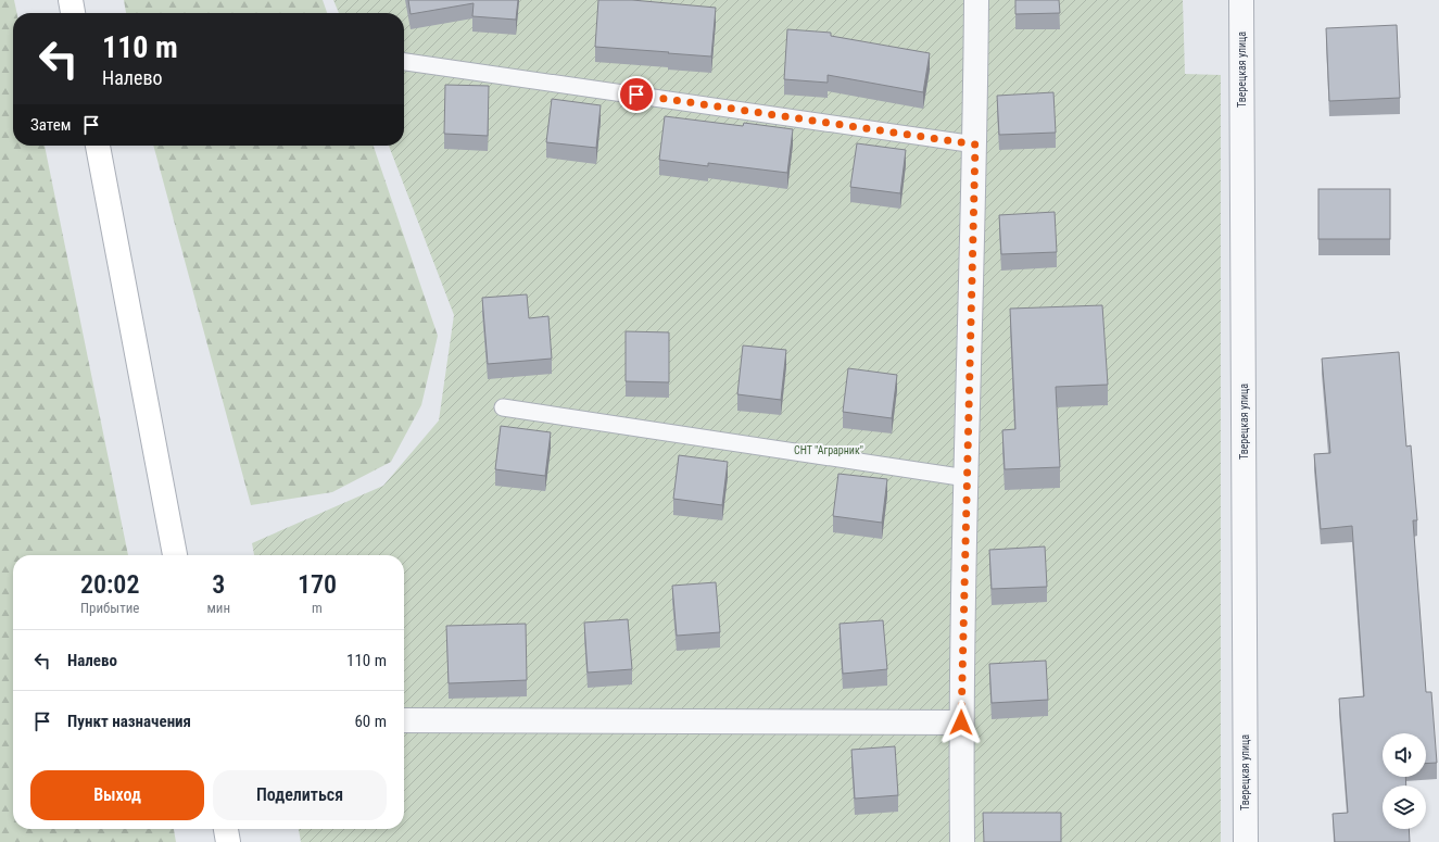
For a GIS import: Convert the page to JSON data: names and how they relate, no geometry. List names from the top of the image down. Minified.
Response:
{"streets":{"street":["Тверецкая улица"]},"parks":["СНТ \"Аграрник\""],"page":{"turn":["110 m","Налево"],"then":"Затем","eta":["20:02","Прибытие","3","мин","170","m"],"list":[{"name":"Налево","value":"110 m"},{"name":"Пункт назначения","value":"60 m"}],"buttons":["Выход","Поделиться"]}}
